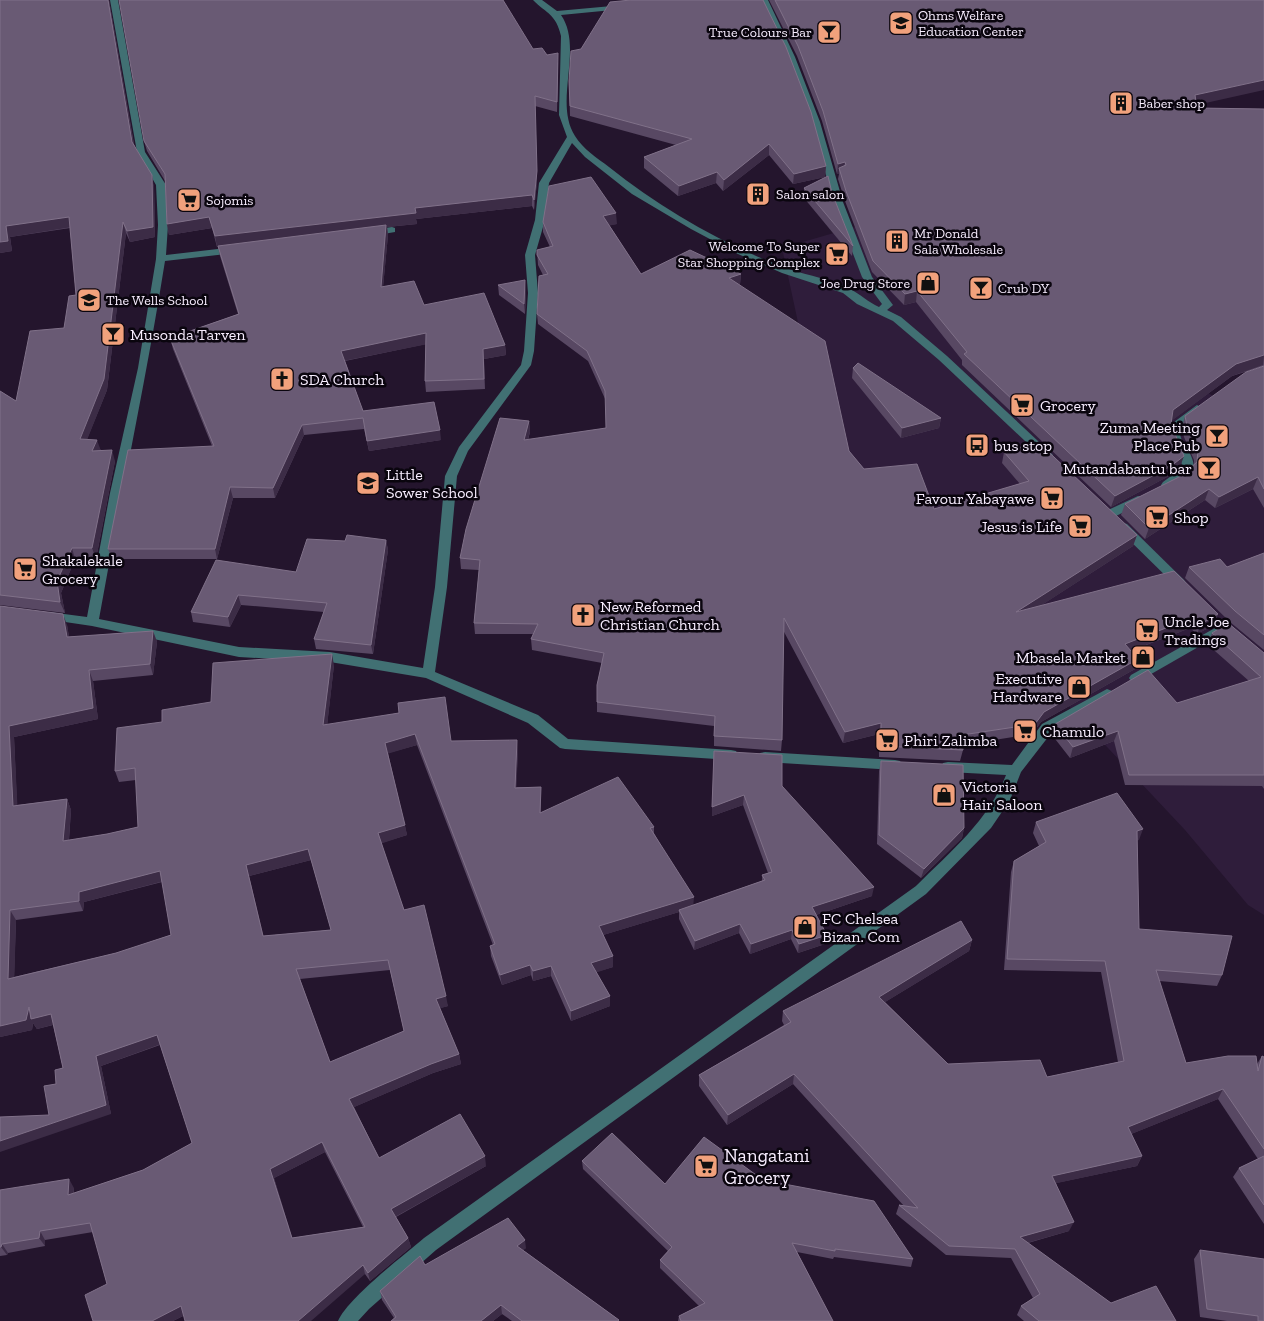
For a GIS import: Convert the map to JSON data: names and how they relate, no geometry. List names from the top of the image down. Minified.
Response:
{"places":{"school or university":["Ohms Welfare Education Center","The Wells School","Little Sower School"],"bar":["True Colours Bar","Crub DY","Musonda Tarven","Zuma Meeting Place Pub","Mutandabantu bar"],"building":["Baber shop","Salon salon","Mr Donald Sala Wholesale"],"supermarket":["Sojomis","Welcome To Super Star Shopping Complex","Grocery","Favour Yabayawe","Shop","Jesus is Life","Shakalekale Grocery","Uncle Joe Tradings","Chamulo","Phiri Zalimba","Nangatani Grocery"],"shop":["Joe Drug Store","Mbasela Market","Executive Hardware","Victoria Hair Saloon","FC Chelsea Bizan. Com"],"church":["SDA Church","New Reformed Christian Church"],"bus stop":["bus stop"]}}
